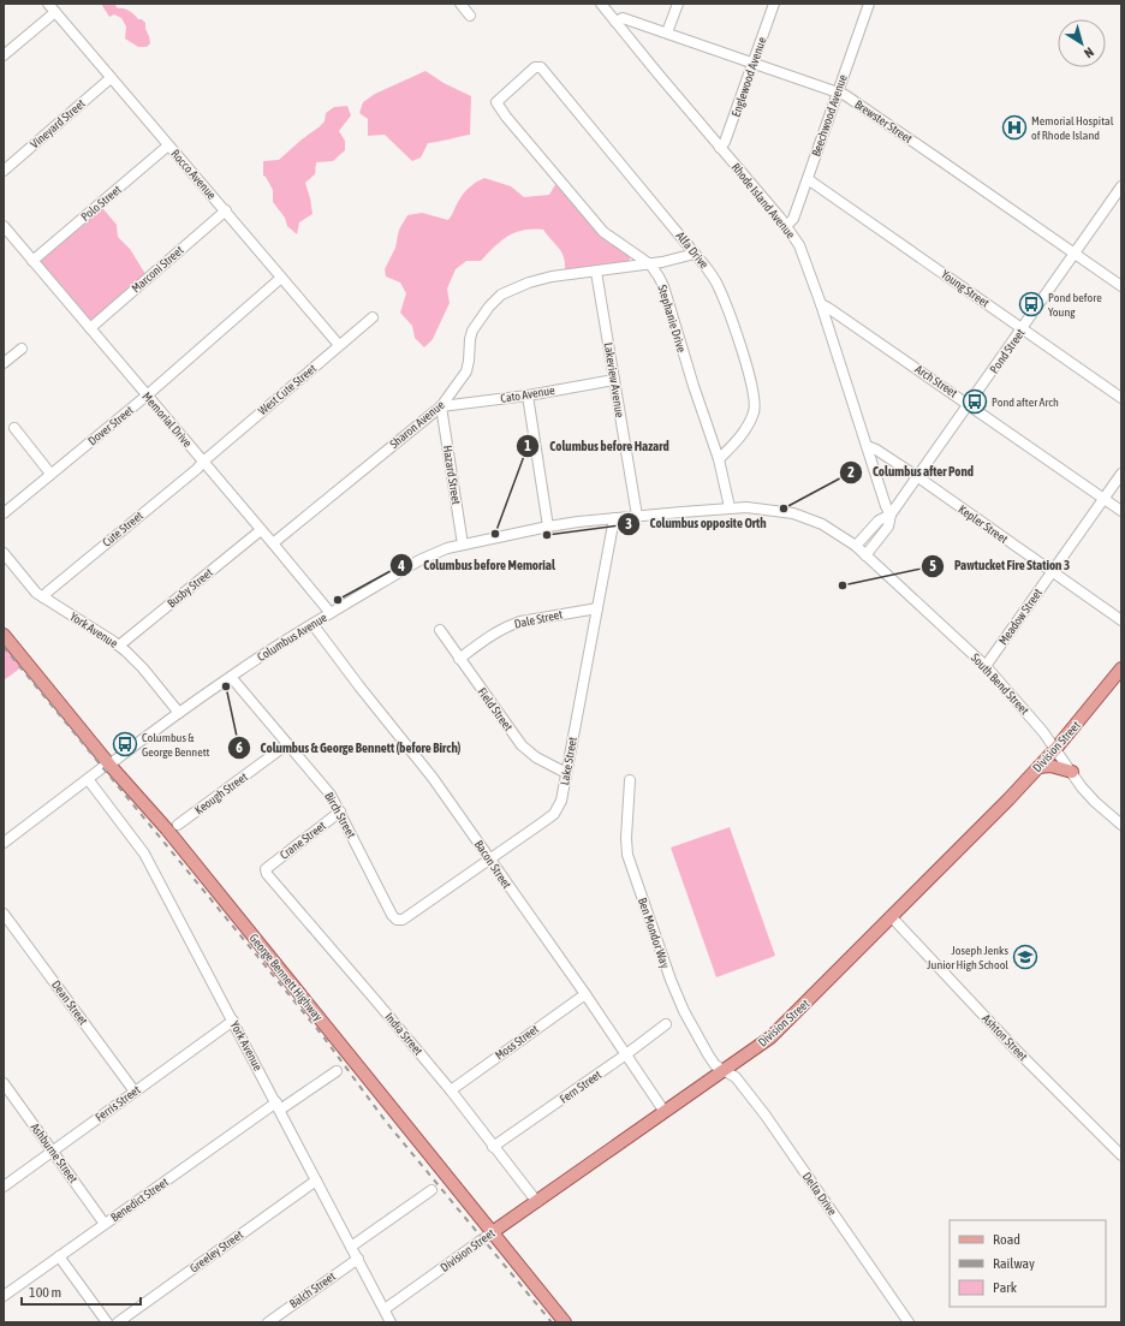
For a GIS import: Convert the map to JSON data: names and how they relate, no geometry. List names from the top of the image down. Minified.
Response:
{"streets":{"main road":["Division Street","George Bennett Highway"],"street":["Englewood Avenue","Beechwood Avenue","Brewster Street","Vineyard Street","Rocco Avenue","Rhode Island Avenue","Polo Street","Alfa Drive","Marconi Street","Young Street","Stephanie Drive","Pond Street","Lakeview Avenue","Arch Street","West Cute Street","Cato Avenue","Memorial Drive","Sharon Avenue","Dover Street","Hazard Street","Kepler Street","Cute Street","Busby Street","Meadow Street","Dale Street","York Avenue","Columbus Avenue","South Bend Street","Field Street","Lake Street","Keough Street","Birch Street","Crane Street","Bacon Street","Ben Mondor Way","Dean Street","India Street","Ashton Street","Moss Street","Fern Street","Ferris Street","Ashburne Street","Delta Drive","Benedict Street","Greeley Street","Balch Street"]},"crossings":[["Englewood Avenue","Brewster Street"],["Englewood Avenue","Rhode Island Avenue"],["Beechwood Avenue","Brewster Street"],["Beechwood Avenue","Rhode Island Avenue"],["Beechwood Avenue","Young Street"],["Brewster Street","Rhode Island Avenue"],["Brewster Street","Pond Street"],["Vineyard Street","Rocco Avenue"],["Rocco Avenue","Polo Street"],["Rocco Avenue","Marconi Street"],["Rocco Avenue","West Cute Street"],["Rocco Avenue","Dover Street"],["Rhode Island Avenue","Pond Street"],["Rhode Island Avenue","Arch Street"],["Rhode Island Avenue","Kepler Street"],["Polo Street","Memorial Drive"],["Alfa Drive","Stephanie Drive"],["Alfa Drive","Sharon Avenue"],["Marconi Street","Memorial Drive"],["Young Street","Pond Street"],["Stephanie Drive","Sharon Avenue"],["Stephanie Drive","Columbus Avenue"],["Pond Street","Arch Street"],["Pond Street","Kepler Street"],["Pond Street","Columbus Avenue"],["Pond Street","South Bend Street"],["Lakeview Avenue","Cato Avenue"],["Lakeview Avenue","Sharon Avenue"],["Lakeview Avenue","Columbus Avenue"],["Arch Street","Meadow Street"],["West Cute Street","Memorial Drive"],["West Cute Street","Cute Street"],["Cato Avenue","Sharon Avenue"],["Cato Avenue","Hazard Street"],["Memorial Drive","Sharon Avenue"],["Memorial Drive","Dover Street"],["Memorial Drive","Cute Street"],["Memorial Drive","Busby Street"],["Memorial Drive","Columbus Avenue"],["Sharon Avenue","Hazard Street"],["Hazard Street","Columbus Avenue"],["Kepler Street","Meadow Street"],["Cute Street","York Avenue"],["Busby Street","York Avenue"],["Meadow Street","South Bend Street"],["Dale Street","Field Street"],["Dale Street","Lake Street"],["York Avenue","Columbus Avenue"],["York Avenue","Division Street"],["York Avenue","Ferris Street"],["York Avenue","Benedict Street"],["York Avenue","Greeley Street"],["York Avenue","Balch Street"],["Columbus Avenue","South Bend Street"],["Columbus Avenue","Lake Street"],["Columbus Avenue","Birch Street"],["Columbus Avenue","Bacon Street"],["Columbus Avenue","George Bennett Highway"],["South Bend Street","Division Street"],["Field Street","Lake Street"],["Division Street","Bacon Street"],["Division Street","Ben Mondor Way"],["Division Street","George Bennett Highway"],["Division Street","India Street"],["Division Street","Ashton Street"],["Division Street","Delta Drive"],["Lake Street","Birch Street"],["Lake Street","Bacon Street"],["Keough Street","Birch Street"],["Birch Street","Crane Street"],["Crane Street","India Street"],["Bacon Street","Moss Street"],["Bacon Street","Fern Street"],["Ben Mondor Way","Delta Drive"],["Dean Street","Ferris Street"],["India Street","Moss Street"],["India Street","Fern Street"],["Ferris Street","Ashburne Street"],["Ashburne Street","Benedict Street"]],"places":{"hospital":["Memorial Hospital of Rhode Island"],"bus stop":["Pond before Young","Pond after Arch","Columbus & George Bennett"],"other":["Columbus after Pond","Columbus before Hazard","Columbus opposite Orth","Pawtucket Fire Station 3","Columbus before Memorial","Columbus & George Bennett (before Birch)"],"school or university":["Joseph Jenks Junior High School"]},"legend":["Road","Railway","Park"],"scale_bar":"100 m","north":"bottom right"}
